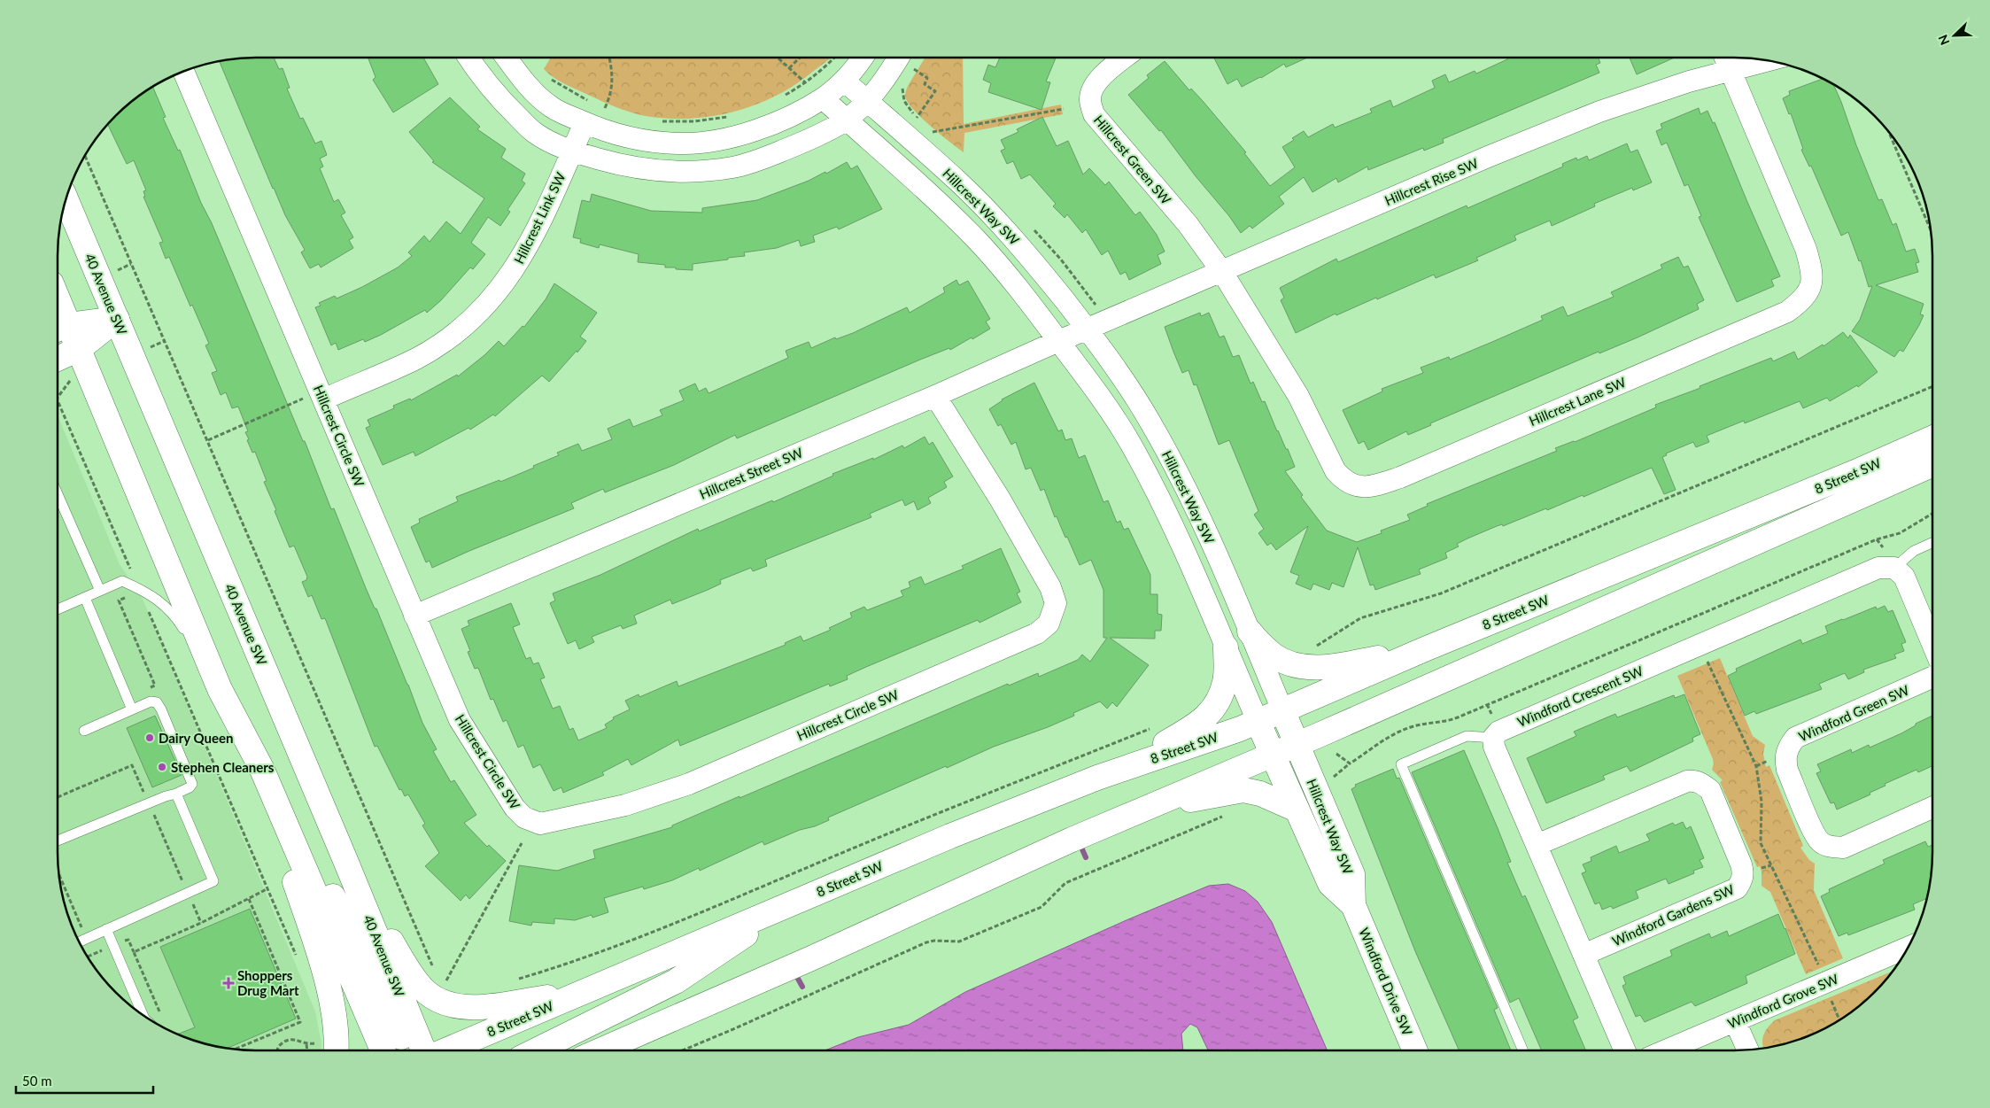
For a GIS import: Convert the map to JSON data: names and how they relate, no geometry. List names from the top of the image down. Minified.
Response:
{"streets":{"main road":["Hillcrest Way SW","40 Avenue SW","8 Street SW","Windford Drive SW"],"street":["Hillcrest Green SW","Hillcrest Rise SW","Hillcrest Link SW","Hillcrest Lane SW","Hillcrest Circle SW","Hillcrest Street SW","Windford Crescent SW","Windford Green SW","Windford Gardens SW","Windford Grove SW"]},"crossings":[["Hillcrest Green SW","Hillcrest Rise SW"],["Hillcrest Green SW","Hillcrest Lane SW"],["Hillcrest Rise SW","Hillcrest Way SW"],["Hillcrest Rise SW","Hillcrest Lane SW"],["Hillcrest Rise SW","Hillcrest Street SW"],["Hillcrest Way SW","Hillcrest Street SW"],["Hillcrest Way SW","8 Street SW"],["Hillcrest Way SW","Windford Drive SW"],["Hillcrest Link SW","Hillcrest Circle SW"],["Hillcrest Circle SW","Hillcrest Street SW"]],"places":{"other":["Dairy Queen","Stephen Cleaners"],"health":["Shoppers Drug Mart"]},"scale_bar":"50 m","north":"bottom left"}
